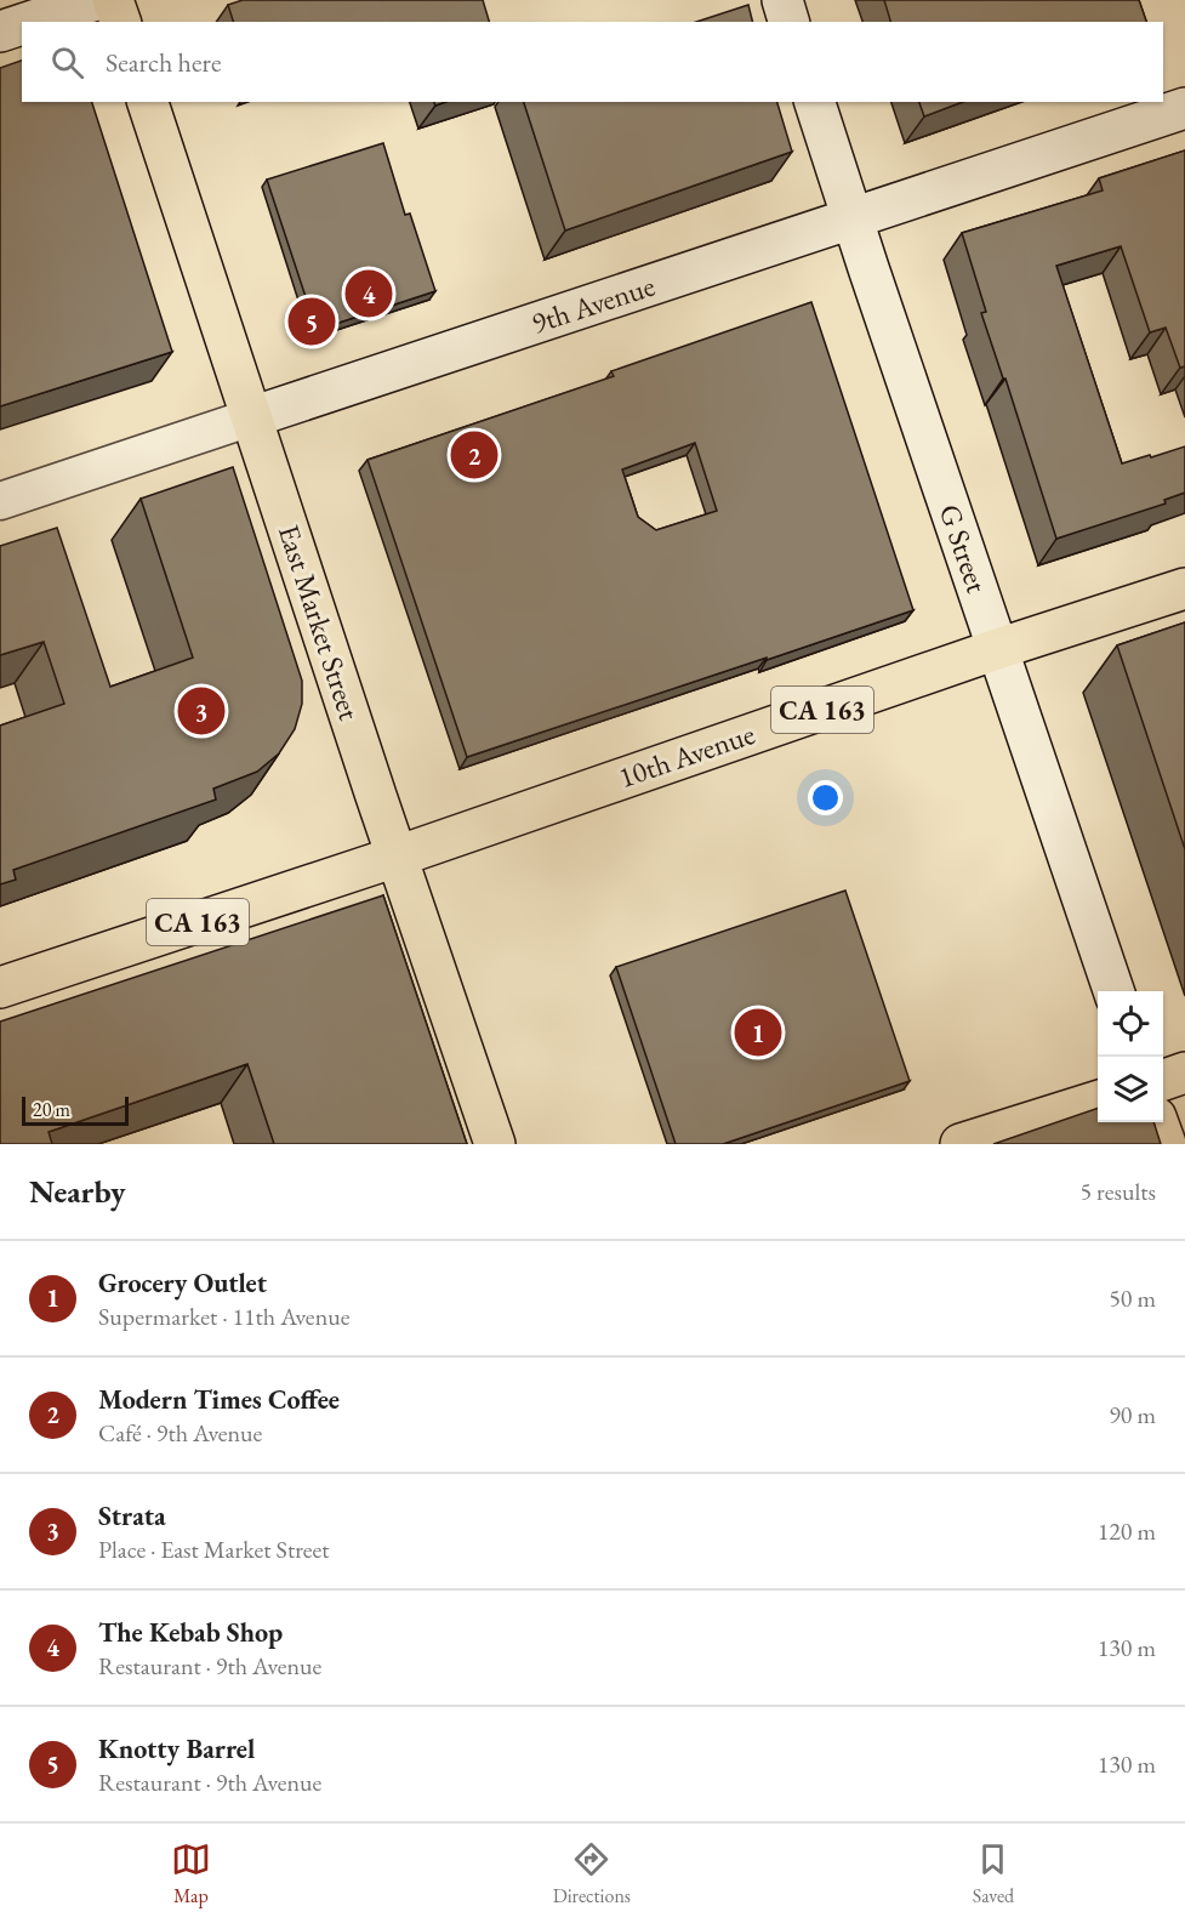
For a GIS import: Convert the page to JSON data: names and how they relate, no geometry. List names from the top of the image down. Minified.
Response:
{"streets":{"main road":["East Market Street","CA 163","10th Avenue"],"street":["9th Avenue","G Street"]},"crossings":[["9th Avenue","G Street"],["9th Avenue","East Market Street"],["G Street","10th Avenue"],["East Market Street","CA 163"],["East Market Street","10th Avenue"],["CA 163","10th Avenue"]],"scale_bar":"20 m","page":{"search":"Search here","pins":["4","5","2","3","1"],"scale":"20 m","heading":["Nearby","5 results"],"list":[{"mark":"1","name":"Grocery Outlet","note":"Supermarket · 11th Avenue","value":"50 m"},{"mark":"2","name":"Modern Times Coffee","note":"Café · 9th Avenue","value":"90 m"},{"mark":"3","name":"Strata","note":"Place · East Market Street","value":"120 m"},{"mark":"4","name":"The Kebab Shop","note":"Restaurant · 9th Avenue","value":"130 m"},{"mark":"5","name":"Knotty Barrel","note":"Restaurant · 9th Avenue","value":"130 m"}],"nav":["Map","Directions","Saved"]}}
